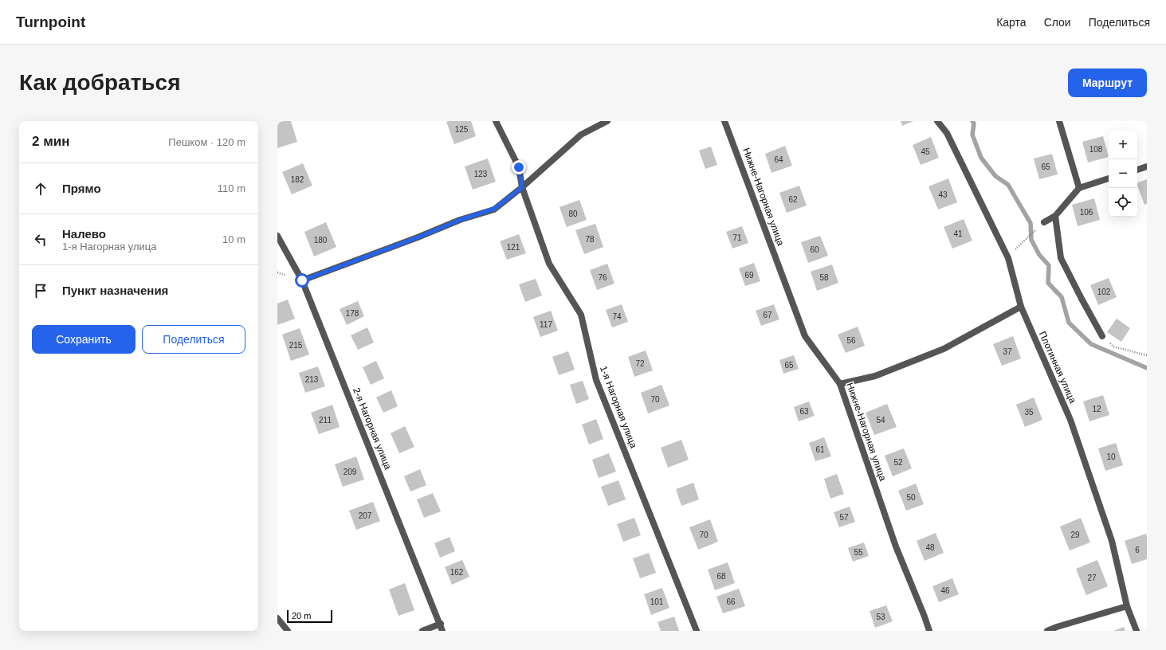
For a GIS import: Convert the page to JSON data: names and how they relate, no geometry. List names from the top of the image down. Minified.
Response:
{"streets":{"street":["Нижне-Нагорная улица","Плотинная улица","1-я Нагорная улица","2-я Нагорная улица"]},"house_numbers":["125","108","45","64","65","123","182","43","62","106","80","41","71","78","180","121","60","69","76","58","102","178","67","74","117","56","215","37","72","65","213","70","12","63","35","211","54","61","10","52","209","50","207","57","70","29","48","6","55","162","68","27","46","101","66","53"],"scale_bar":"20 m","page":{"header":"Turnpoint","nav":["Карта","Слои","Поделиться"],"buttons":["Маршрут",["Сохранить","Поделиться"]],"title":"Как добраться","heading":["2 мин","Пешком · 120 m"],"map_buttons":["+","−"],"list":[["Прямо","110 m"],["Налево","1-я Нагорная улица","10 m"],"Пункт назначения"],"scale":"20 m"}}
